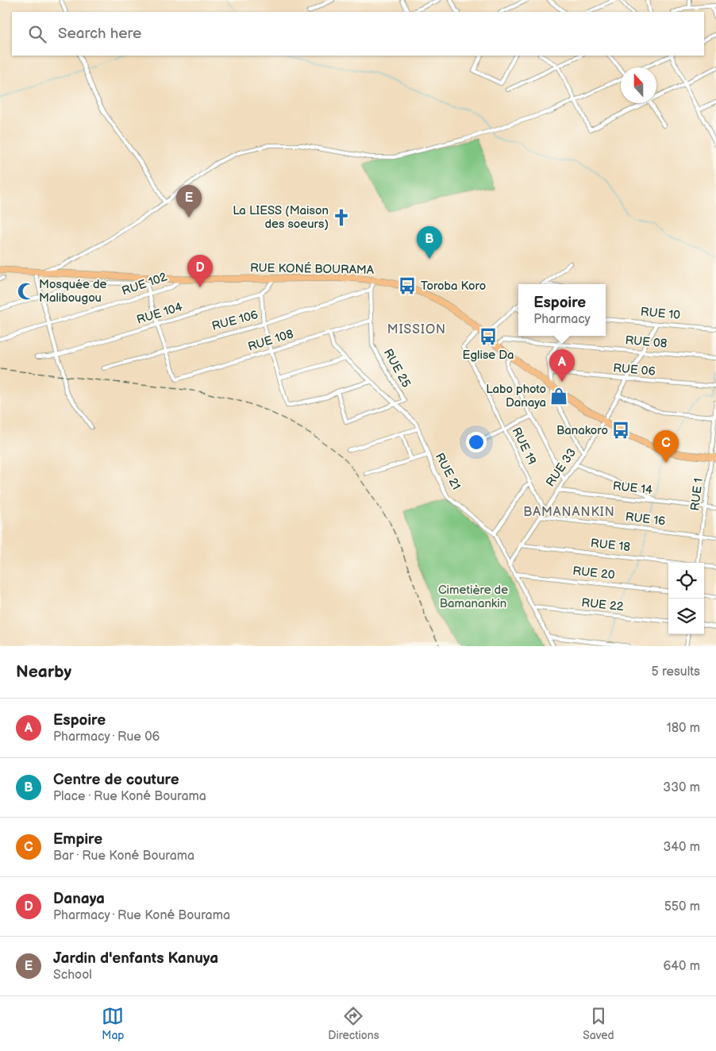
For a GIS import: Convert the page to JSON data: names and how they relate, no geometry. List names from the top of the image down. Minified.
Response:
{"streets":{"highway":["RUE KONÉ BOURAMA"],"street":["RUE 102","RUE 104","RUE 10","RUE 106","RUE 108","RUE 08","RUE 25","RUE 06","RUE 19","RUE 33","RUE 21","RUE 14","RUE 1","RUE 16","RUE 18","RUE 20","RUE 22"]},"crossings":[["RUE KONÉ BOURAMA","RUE 102"],["RUE KONÉ BOURAMA","RUE 104"],["RUE KONÉ BOURAMA","RUE 08"],["RUE KONÉ BOURAMA","RUE 19"],["RUE KONÉ BOURAMA","RUE 33"],["RUE KONÉ BOURAMA","RUE 1"],["RUE 10","RUE 33"],["RUE 106","RUE 108"],["RUE 106","RUE 25"],["RUE 108","RUE 25"],["RUE 108","RUE 21"],["RUE 08","RUE 33"],["RUE 25","RUE 21"],["RUE 06","RUE 33"],["RUE 19","RUE 33"],["RUE 33","RUE 21"],["RUE 33","RUE 14"],["RUE 33","RUE 16"],["RUE 33","RUE 18"],["RUE 21","RUE 20"],["RUE 21","RUE 22"],["RUE 14","RUE 1"],["RUE 1","RUE 16"]],"districts":["MISSION","BAMANANKIN"],"parks":["Cimetière de Bamanankin"],"places":{"church":["La LIESS (Maison des soeurs)"],"bus stop":["Toroba Koro","Eglise Da","Banakoro"],"mosque":["Mosquée de Malibougou"],"shop":["Labo photo Danaya"]},"north":"top","page":{"search":"Search here","pins":["E","B","D","A","C"],"popup":["Espoire","Pharmacy"],"heading":["Nearby","5 results"],"list":[{"mark":"A","name":"Espoire","note":"Pharmacy · Rue 06","value":"180 m"},{"mark":"B","name":"Centre de couture","note":"Place · Rue Koné Bourama","value":"330 m"},{"mark":"C","name":"Empire","note":"Bar · Rue Koné Bourama","value":"340 m"},{"mark":"D","name":"Danaya","note":"Pharmacy · Rue Koné Bourama","value":"550 m"},{"mark":"E","name":"Jardin d'enfants Kanuya","note":"School","value":"640 m"}],"nav":["Map","Directions","Saved"]}}
